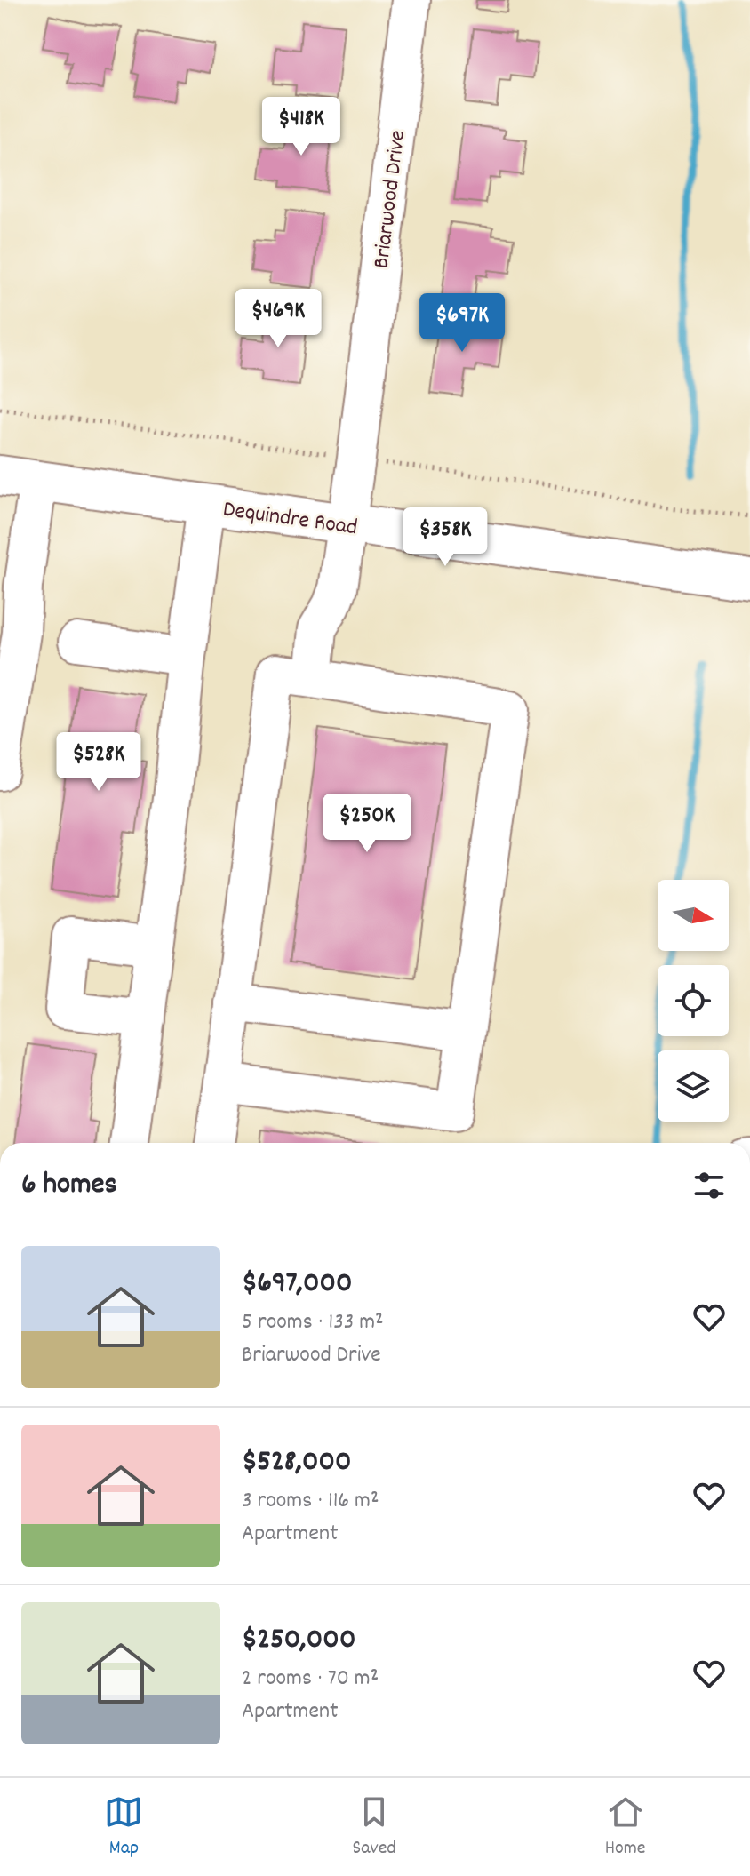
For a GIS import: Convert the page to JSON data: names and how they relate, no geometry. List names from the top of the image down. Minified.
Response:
{"streets":{"main road":["Dequindre Road"],"street":["Briarwood Drive"]},"crossings":[["Briarwood Drive","Dequindre Road"]],"north":"right","page":{"price":["$418K","$469K","$697K","$358K","$528K","$250K"],"heading":"6 homes","list":[{"name":"$697,000","note":"5 rooms · 133 m² · Briarwood Drive"},{"name":"$528,000","note":"3 rooms · 116 m² · Apartment"},{"name":"$250,000","note":"2 rooms · 70 m² · Apartment"}],"tabs":["Map","Saved","Home"]}}
